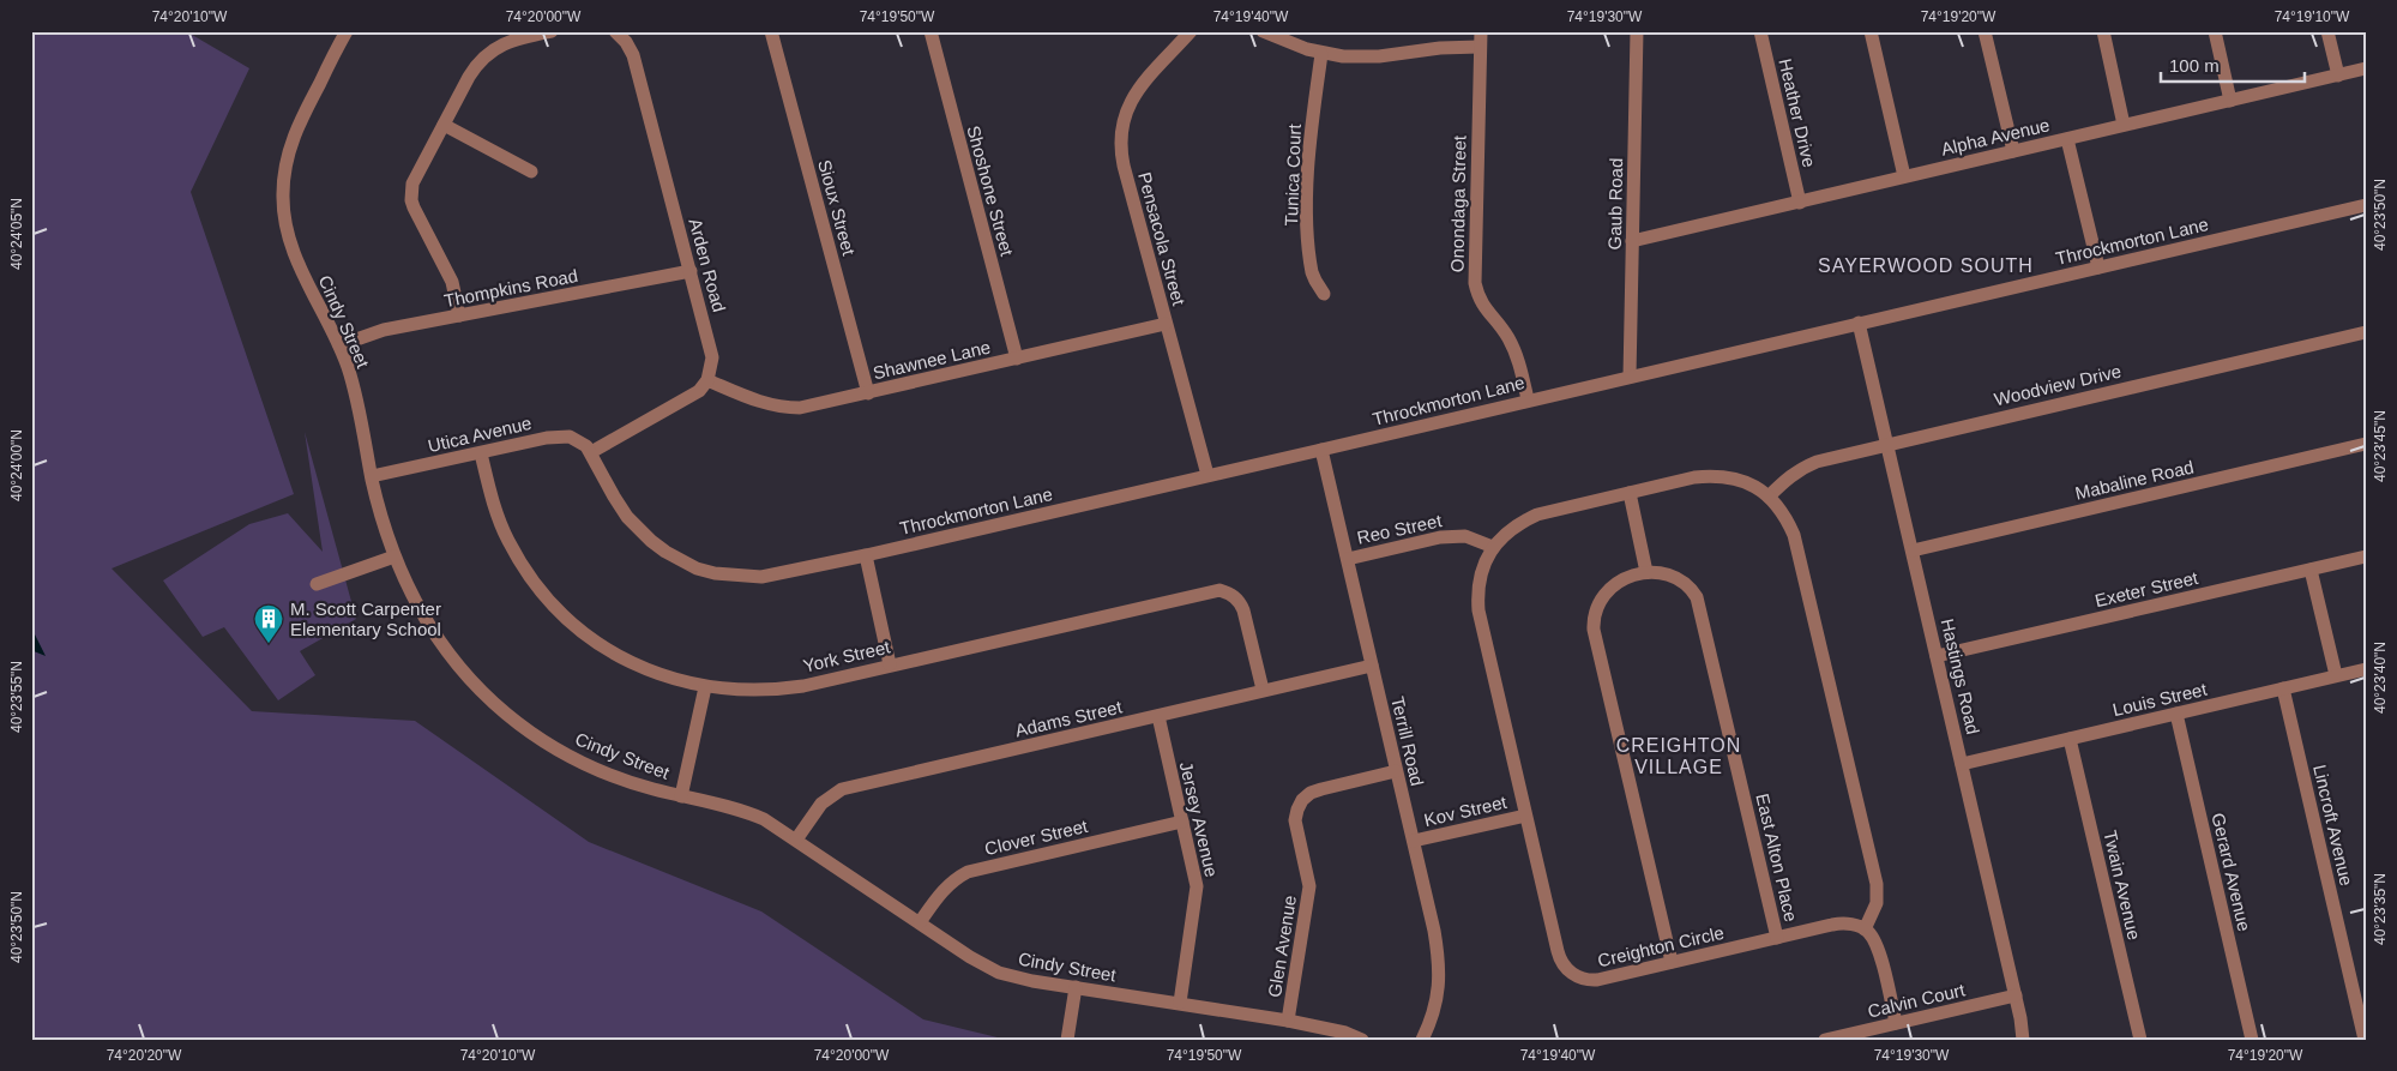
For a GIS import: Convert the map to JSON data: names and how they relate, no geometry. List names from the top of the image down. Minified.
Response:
{"streets":{"street":["Heather Drive","Alpha Avenue","Tunica Court","Shoshone Street","Onondaga Street","Gaub Road","Sioux Street","Pensacola Street","Throckmorton Lane","Arden Road","Thompkins Road","Cindy Street","Shawnee Lane","Woodview Drive","Utica Avenue","Mabaline Road","Reo Street","Exeter Street","York Street","Hastings Road","Louis Street","Adams Street","Terrill Road","Kov Street","Jersey Avenue","Lincroft Avenue","Clover Street","East Alton Place","Gerard Avenue","Twain Avenue","Glen Avenue","Creighton Circle","Calvin Court"]},"crossings":[["Heather Drive","Alpha Avenue"],["Alpha Avenue","Gaub Road"],["Shoshone Street","Shawnee Lane"],["Onondaga Street","Throckmorton Lane"],["Gaub Road","Throckmorton Lane"],["Sioux Street","Shawnee Lane"],["Pensacola Street","Throckmorton Lane"],["Pensacola Street","Shawnee Lane"],["Throckmorton Lane","Utica Avenue"],["Throckmorton Lane","Hastings Road"],["Throckmorton Lane","Terrill Road"],["Arden Road","Thompkins Road"],["Arden Road","Shawnee Lane"],["Thompkins Road","Cindy Street"],["Cindy Street","Utica Avenue"],["Cindy Street","Adams Street"],["Cindy Street","Jersey Avenue"],["Cindy Street","Clover Street"],["Cindy Street","Glen Avenue"],["Woodview Drive","Hastings Road"],["Woodview Drive","Creighton Circle"],["Utica Avenue","York Street"],["Mabaline Road","Hastings Road"],["Reo Street","Terrill Road"],["Reo Street","Creighton Circle"],["Exeter Street","Hastings Road"],["York Street","Adams Street"],["Hastings Road","Louis Street"],["Hastings Road","Calvin Court"],["Louis Street","Lincroft Avenue"],["Louis Street","Gerard Avenue"],["Louis Street","Twain Avenue"],["Adams Street","Terrill Road"],["Adams Street","Jersey Avenue"],["Terrill Road","Kov Street"],["Terrill Road","Glen Avenue"],["Kov Street","Creighton Circle"],["Jersey Avenue","Clover Street"],["East Alton Place","Creighton Circle"]],"districts":["SAYERWOOD SOUTH","CREIGHTON VILLAGE"],"places":{"building":["M. Scott Carpenter Elementary School"]},"scale_bar":"100 m","coordinates":["74°20'10\"W","74°20'00\"W","74°19'50\"W","74°19'40\"W","74°19'30\"W","74°19'20\"W","74°19'10\"W","40°23'50\"N","40°24'05\"N","40°23'45\"N","40°24'00\"N","40°23'40\"N","40°23'55\"N","40°23'35\"N","74°20'20\"W"]}
